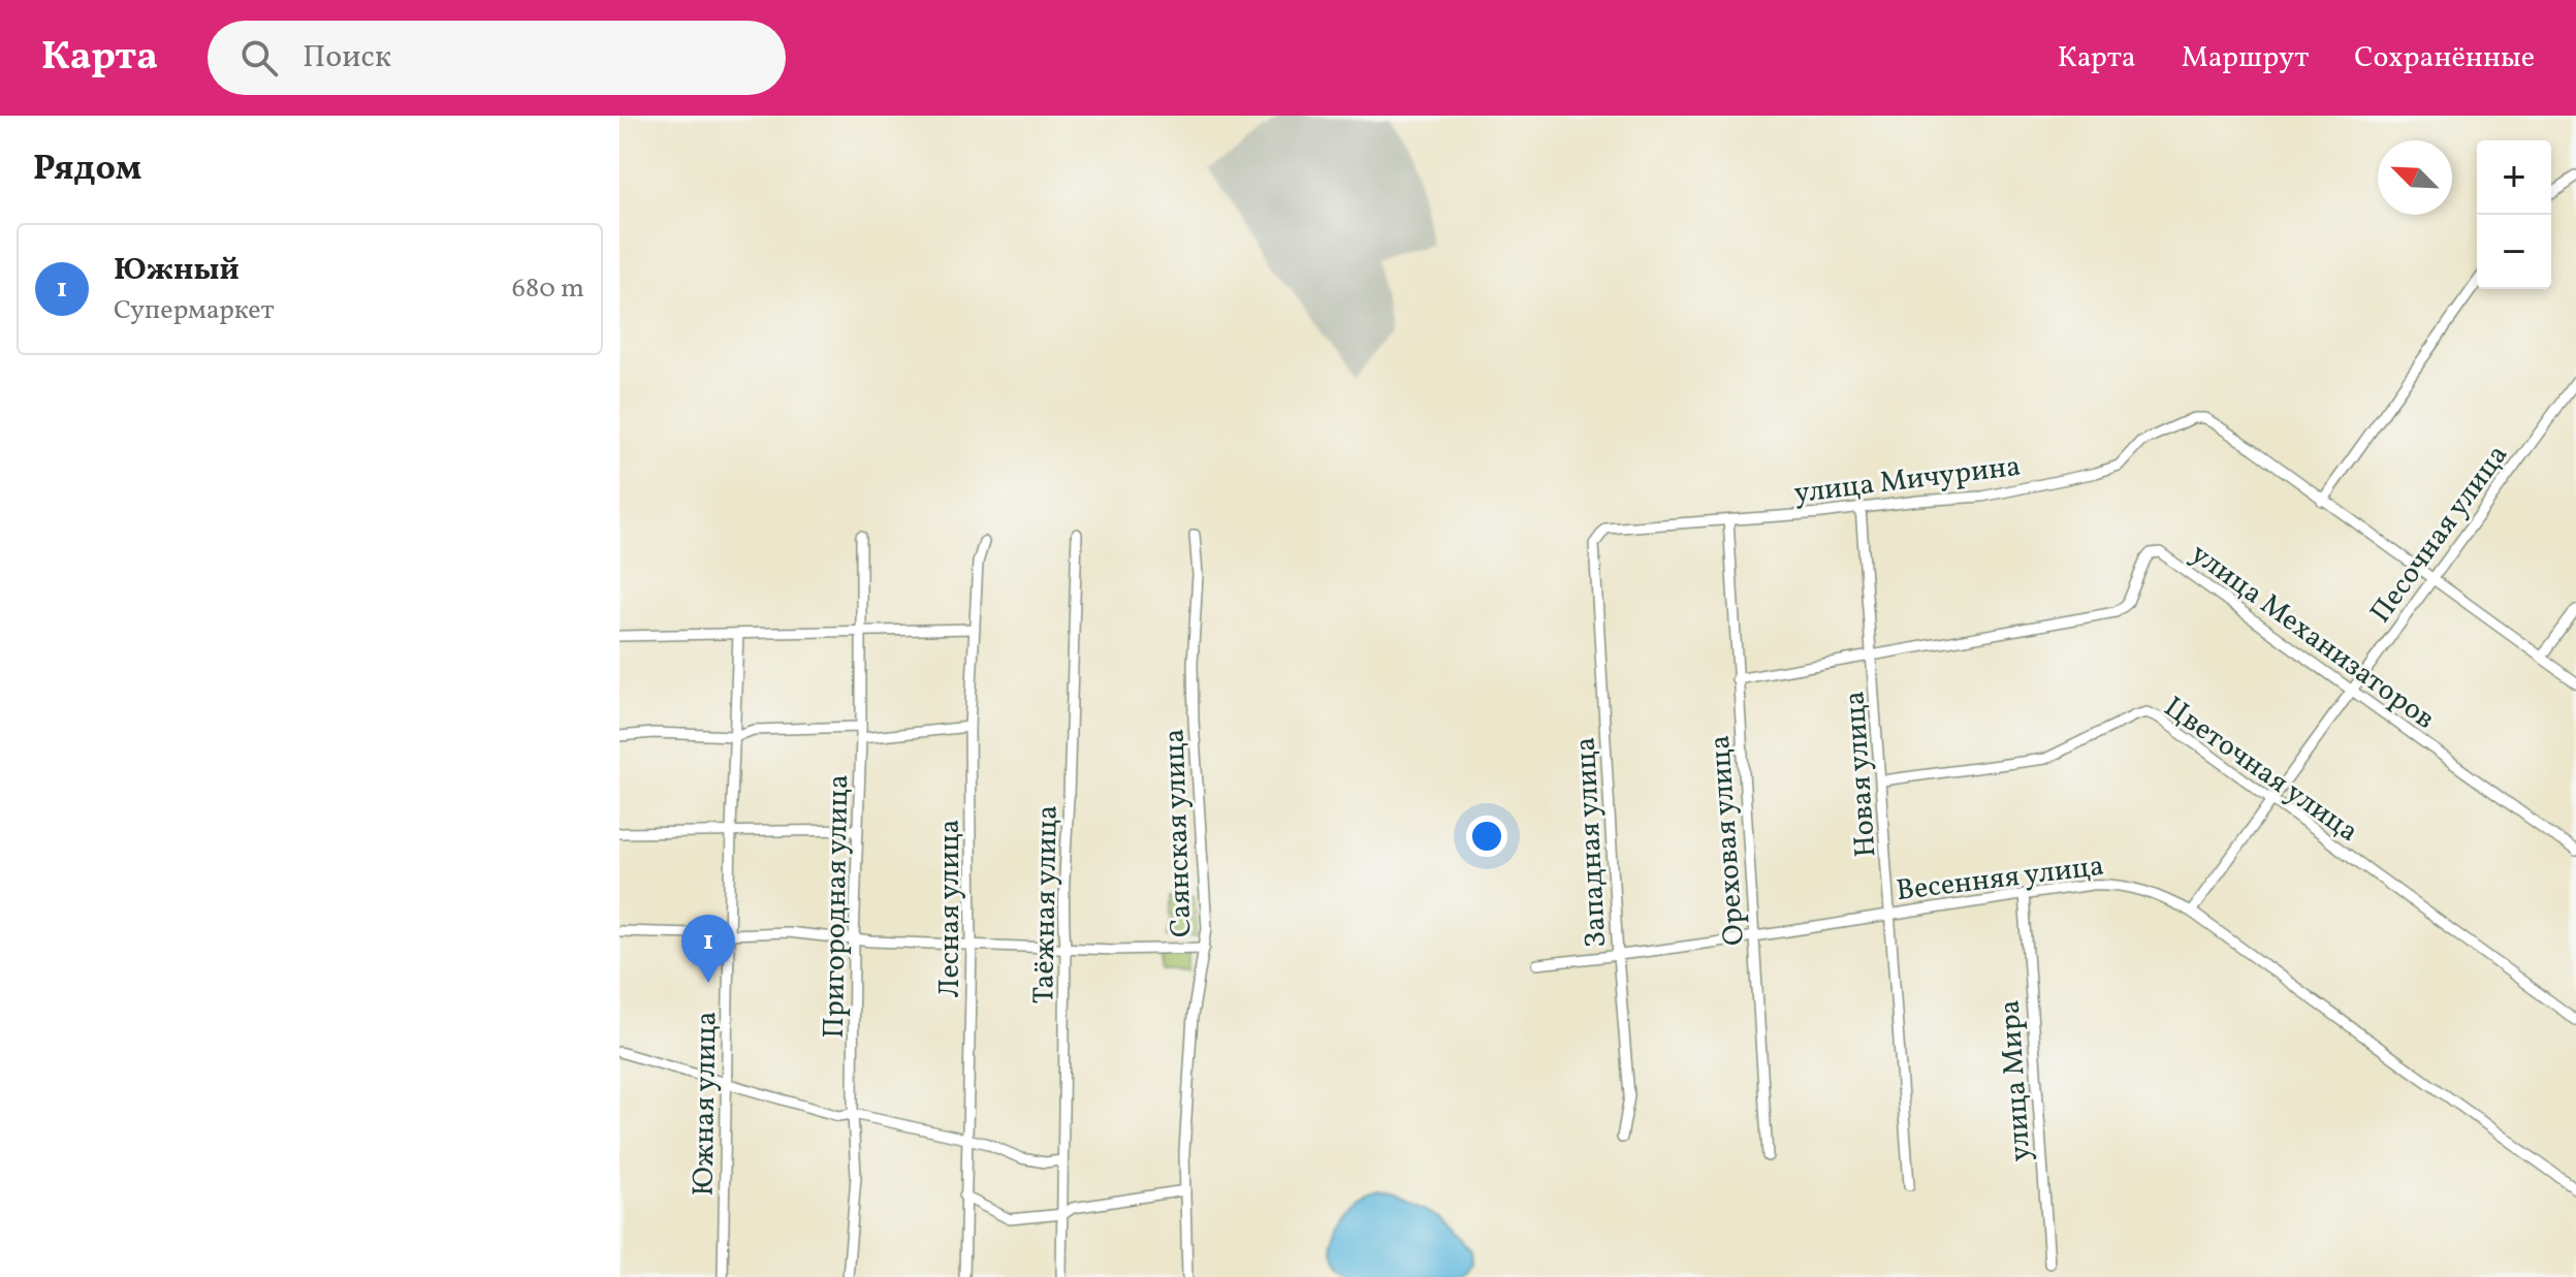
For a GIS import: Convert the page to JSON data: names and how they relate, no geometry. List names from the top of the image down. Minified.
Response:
{"streets":{"street":["улица Мичурина","Песочная улица","улица Механизаторов","Цветочная улица","Новая улица","Саянская улица","Ореховая улица","Западная улица","Весенняя улица","Таёжная улица","Пригородная улица","Лесная улица","улица Мира","Южная улица"]},"crossings":[["улица Мичурина","Новая улица"],["улица Мичурина","Ореховая улица"],["улица Мичурина","Западная улица"],["Песочная улица","улица Механизаторов"],["Песочная улица","Цветочная улица"],["Песочная улица","Весенняя улица"],["улица Механизаторов","Новая улица"],["улица Механизаторов","Ореховая улица"],["Цветочная улица","Новая улица"],["Новая улица","Весенняя улица"],["Ореховая улица","Весенняя улица"],["Западная улица","Весенняя улица"],["Весенняя улица","улица Мира"]],"north":"top left","page":{"header":"Карта","search":"Поиск","nav":["Карта","Маршрут","Сохранённые"],"heading":"Рядом","map_buttons":["+","−"],"list":[{"mark":"1","name":"Южный","note":"Супермаркет","value":"680 m"}],"pins":"1"}}
